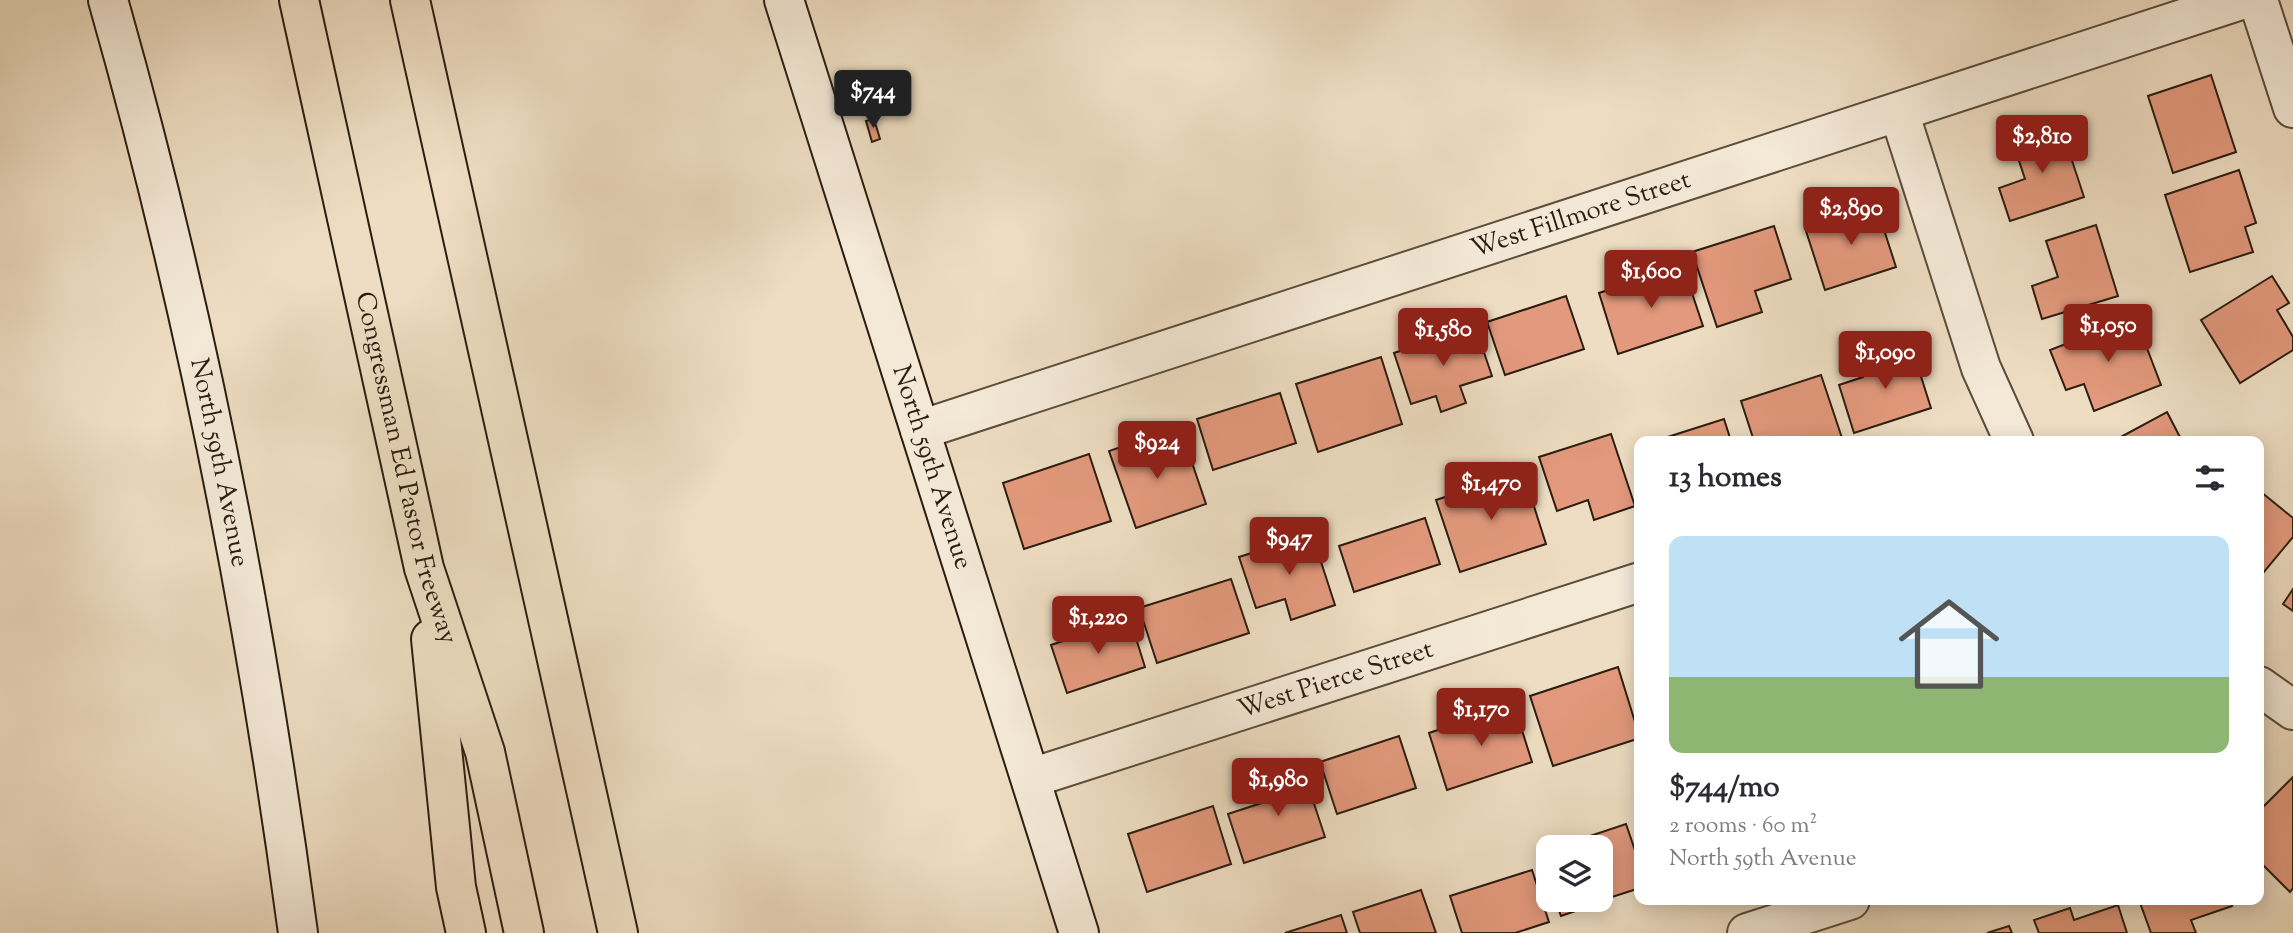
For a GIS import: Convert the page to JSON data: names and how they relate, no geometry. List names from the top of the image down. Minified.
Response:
{"streets":{"highway":["Congressman Ed Pastor Freeway"],"street":["West Fillmore Street","North 59th Avenue","West Pierce Street"]},"crossings":[["West Fillmore Street","North 59th Avenue"],["North 59th Avenue","West Pierce Street"]],"page":{"price":["$744","$2,810","$2,890","$1,600","$1,050","$1,580","$1,090","$924","$1,470","$947","$1,220","$1,170","$1,980"],"heading":"13 homes","list":[{"name":"$744/mo","note":"2 rooms · 60 m² · North 59th Avenue"}]}}
